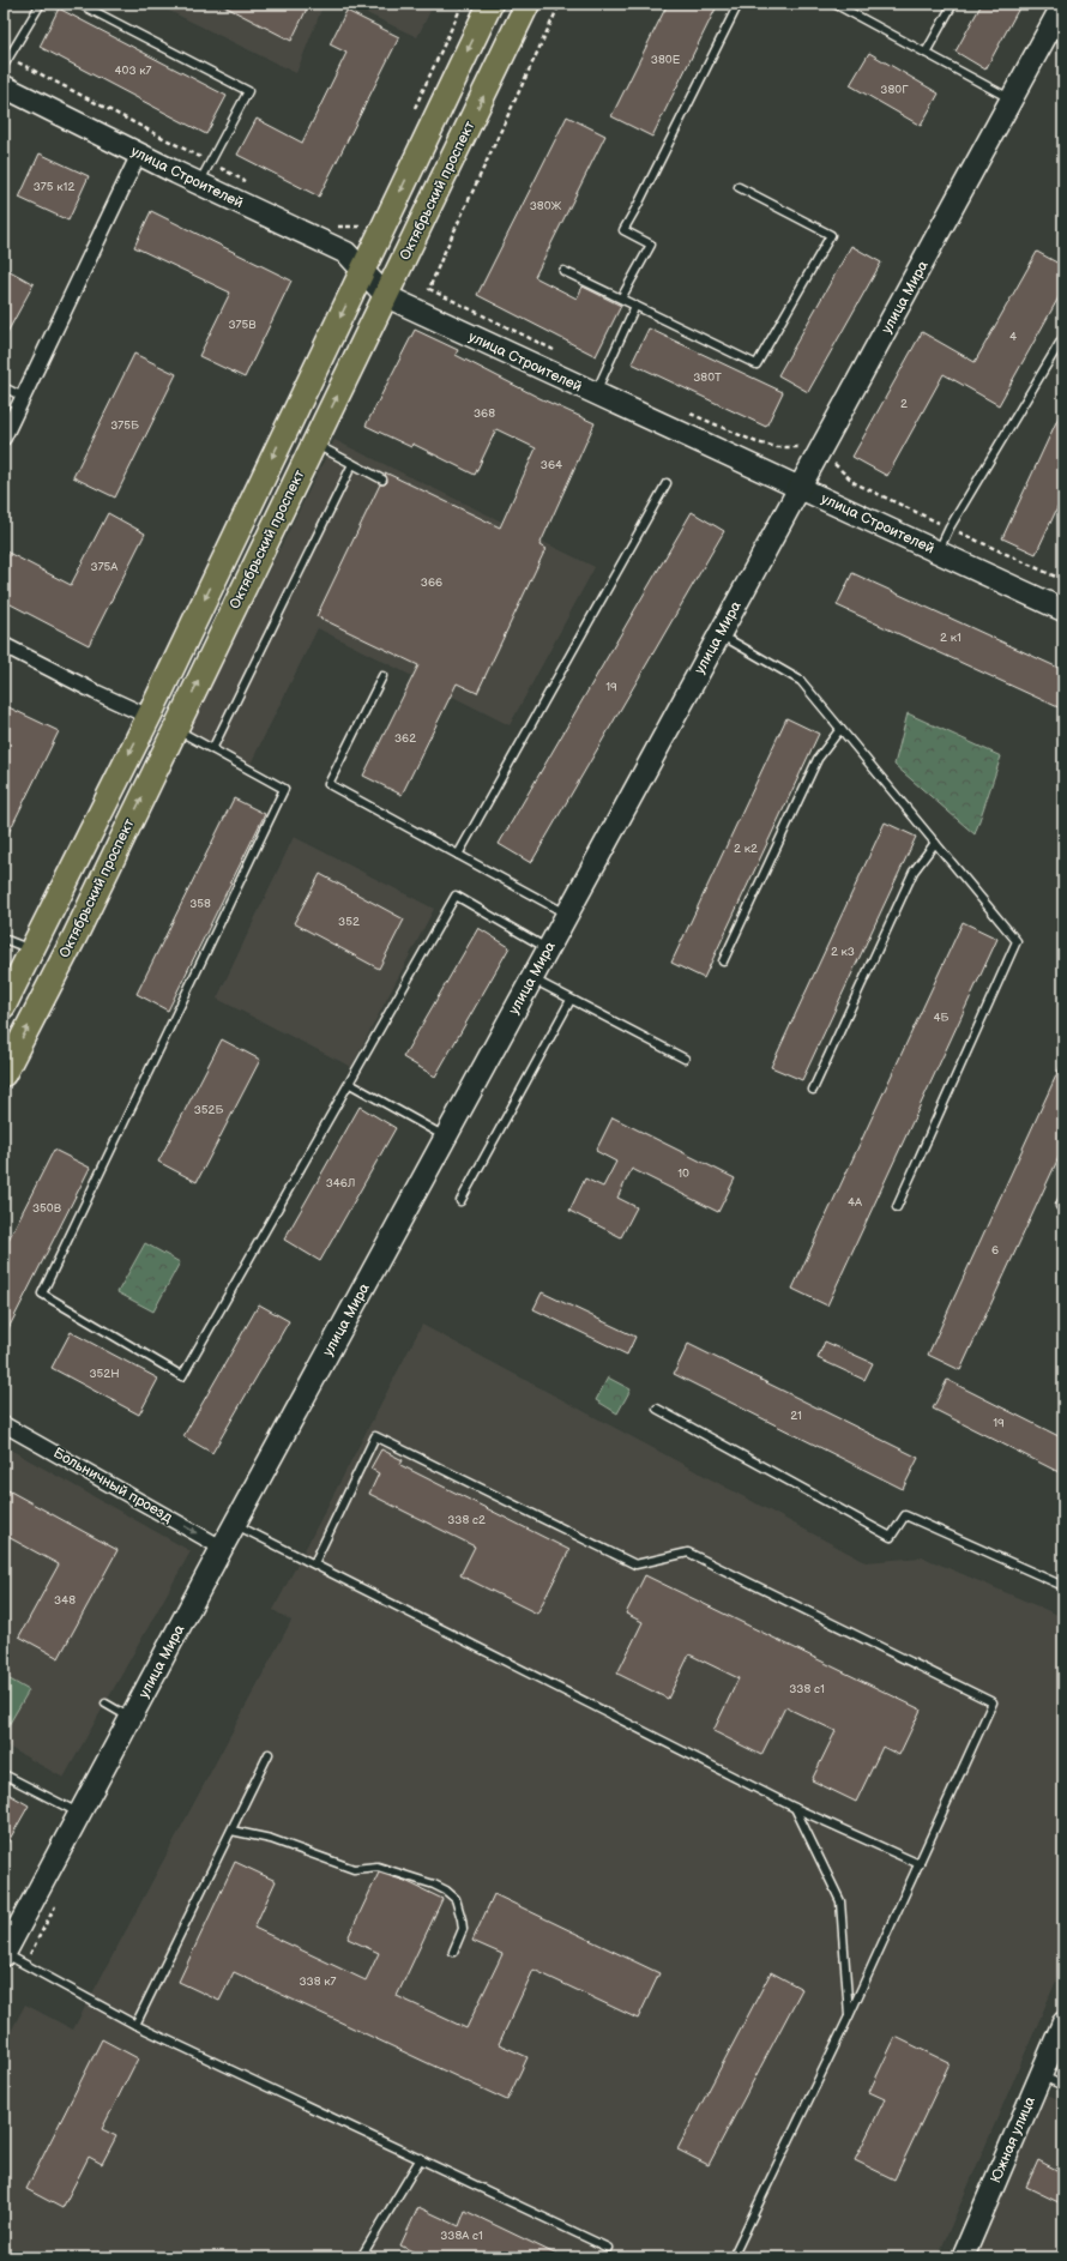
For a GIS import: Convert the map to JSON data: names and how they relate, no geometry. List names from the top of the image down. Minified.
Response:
{"streets":{"main road":["Октябрьский проспект"],"street":["улица Строителей","улица Мира","Больничный проезд","Южная улица"]},"crossings":[["улица Строителей","Октябрьский проспект"],["улица Строителей","улица Мира"],["улица Мира","Больничный проезд"]],"one_way":["Больничный проезд"],"house_numbers":["380Е","403 к7","380Г","375 к12","380Ж","375В","4","380Т","2","368","375Б","364","375А","366","2 к1","19","362","2 к2","358","352","2 к3","4Б","352Б","10","346Л","4А","350В","6","352Н","21","19","338 с2","348","338 с1","338 к7","338А с1"]}
